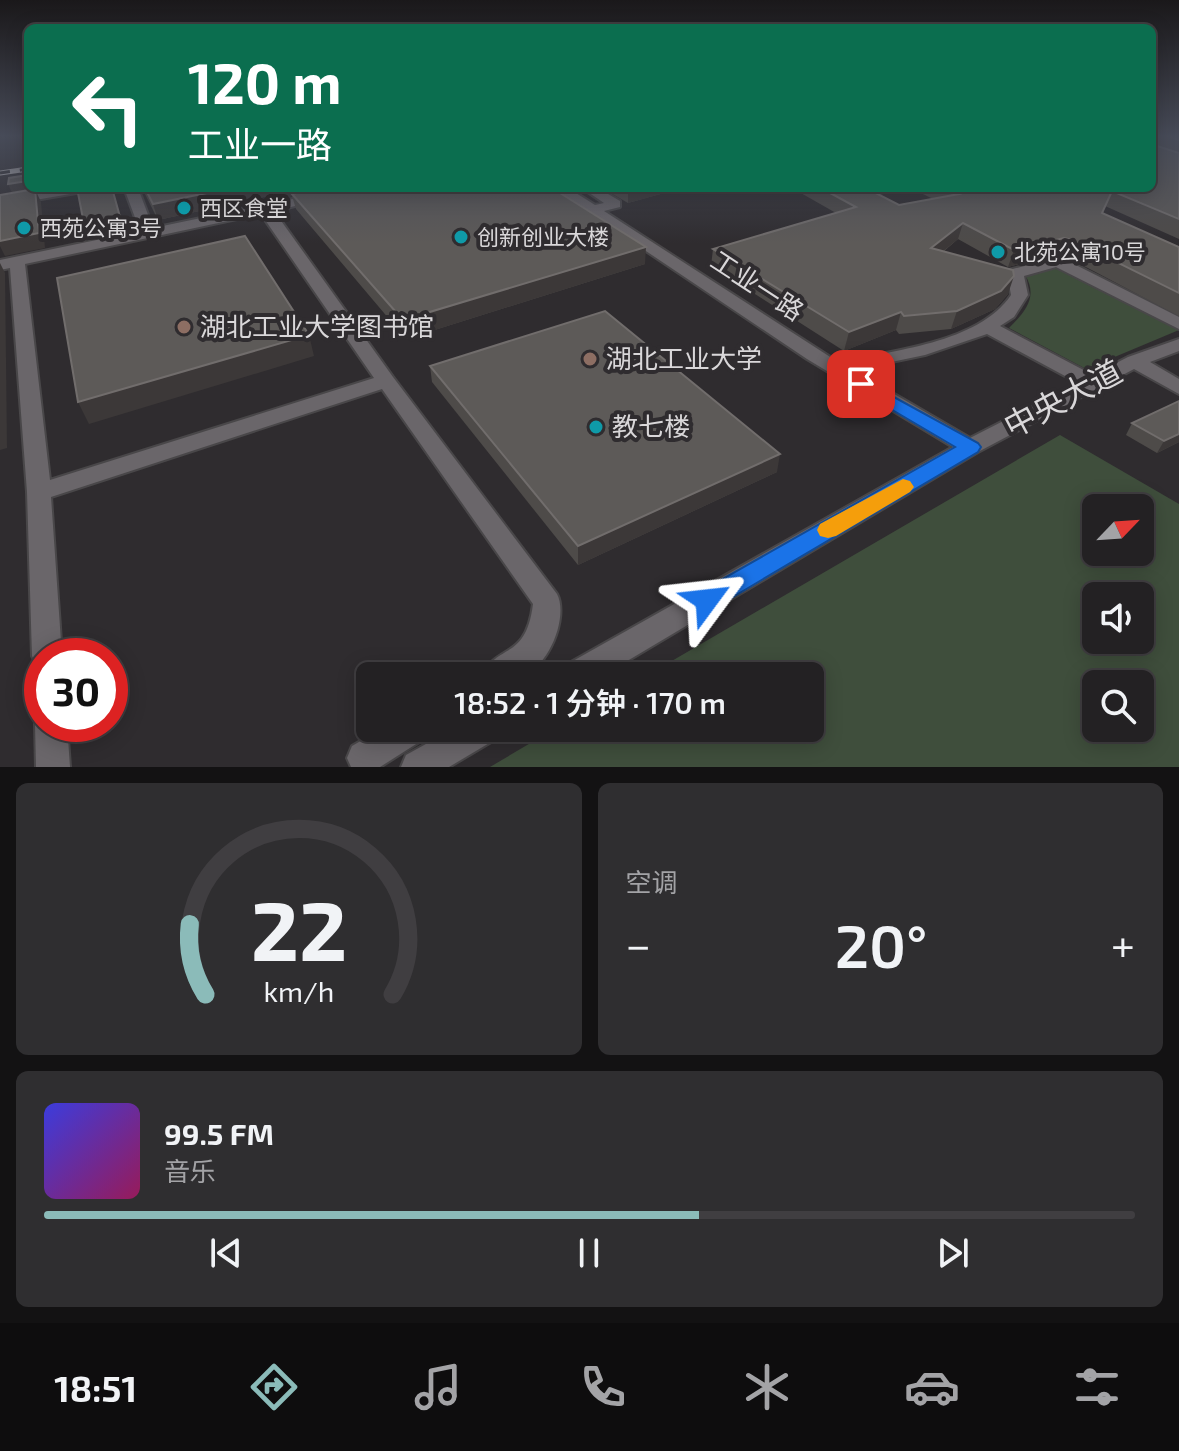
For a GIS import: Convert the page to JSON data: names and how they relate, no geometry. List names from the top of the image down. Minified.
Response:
{"streets":{"street":["工业一路","中央大道"]},"crossings":[["工业一路","中央大道"]],"places":["西区食堂","西苑公寓3号","创新创业大楼","北苑公寓10号","湖北工业大学图书馆","湖北工业大学","教七楼"],"north":"top right","page":{"turn":["120 m","工业一路"],"limit":"30","trip":"18:52 · 1 分钟 · 170 m","tile":"空调","heat":["−","20°","+"],"song":["99.5 FM","音乐"],"tabs":"18:51","gauge":["22","km/h"]}}
